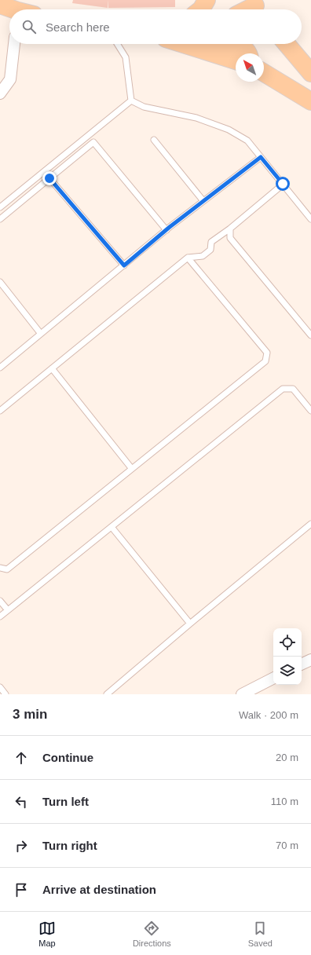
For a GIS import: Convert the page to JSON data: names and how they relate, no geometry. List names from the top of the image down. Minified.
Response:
{"north":"top left","page":{"search":"Search here","heading":["3 min","Walk · 200 m"],"list":[["Continue","20 m"],["Turn left","110 m"],["Turn right","70 m"],"Arrive at destination"],"nav":["Map","Directions","Saved"]}}
